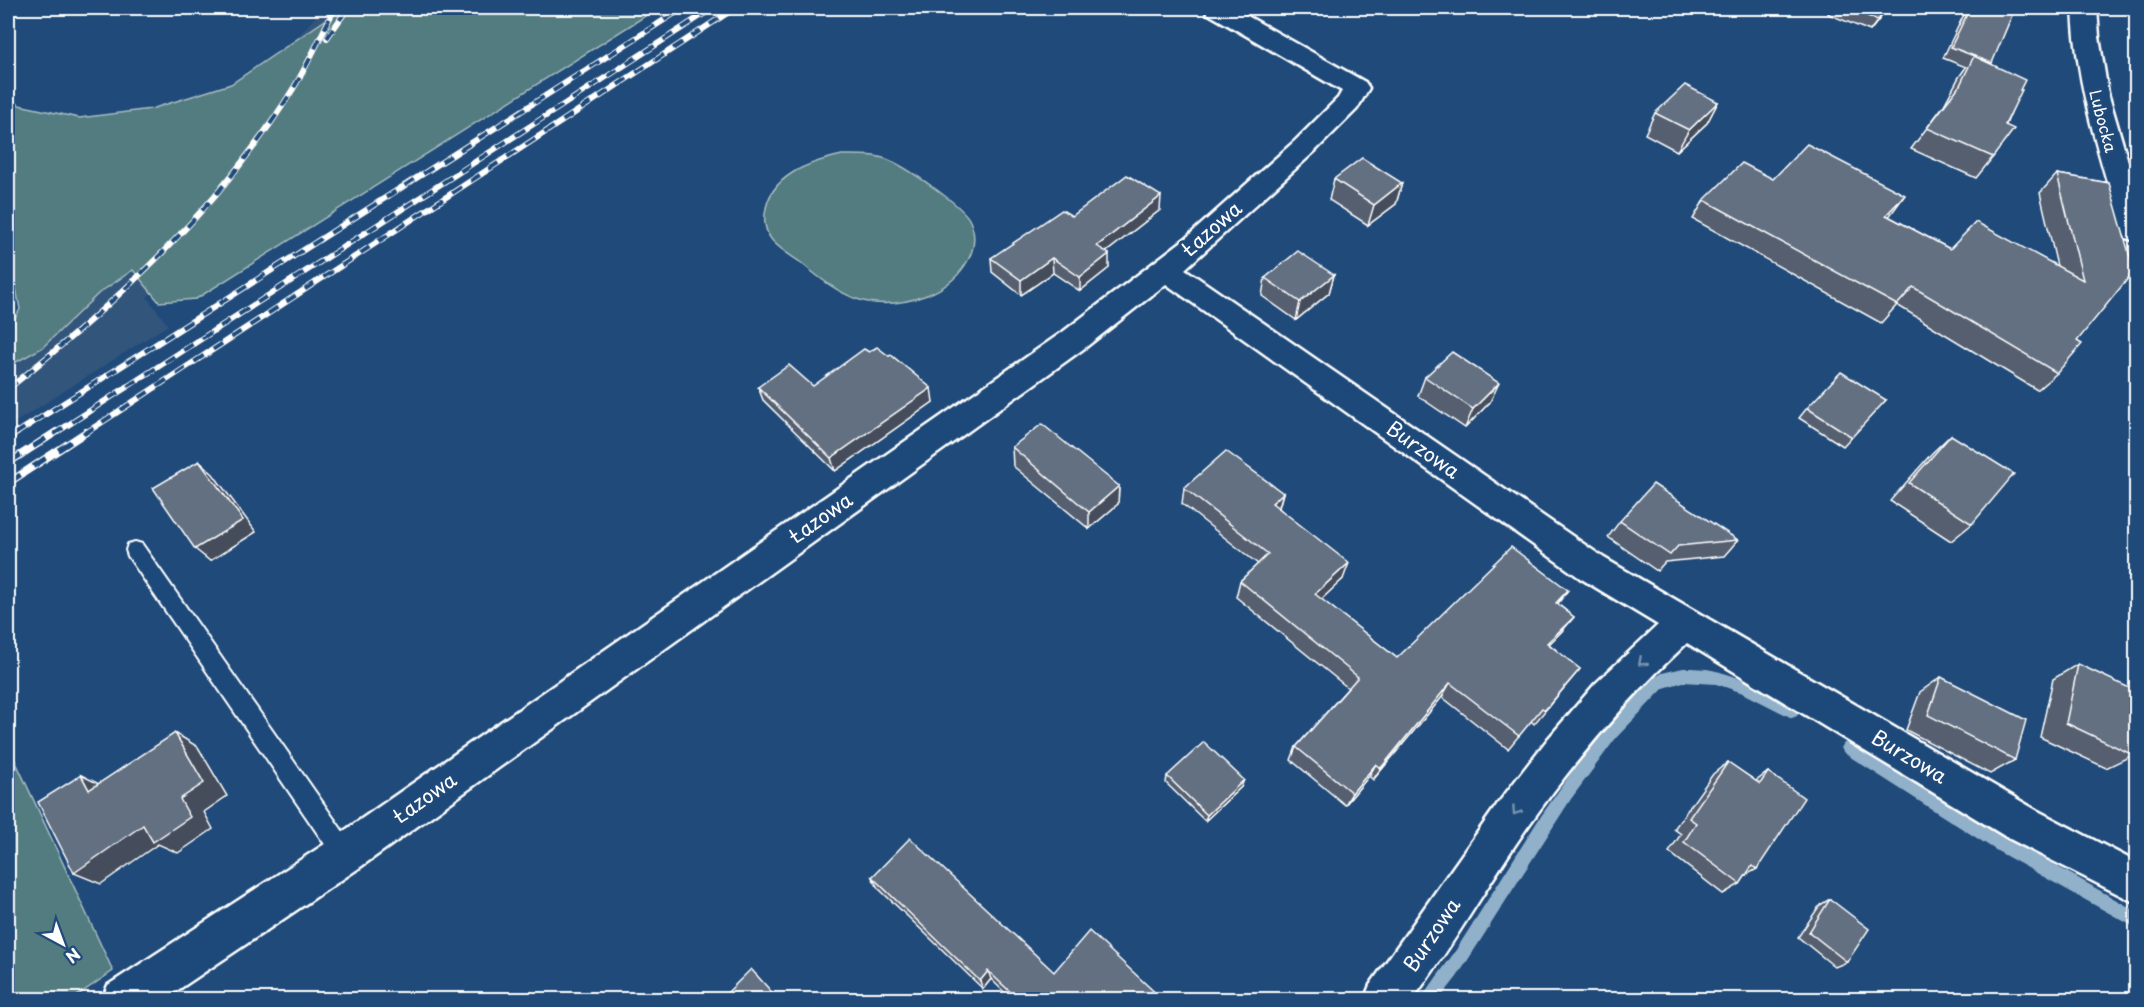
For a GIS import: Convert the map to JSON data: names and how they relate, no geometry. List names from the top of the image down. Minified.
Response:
{"streets":{"street":["Lubocka","Łazowa","Burzowa"]},"crossings":[["Łazowa","Burzowa"]],"north":"bottom right"}
